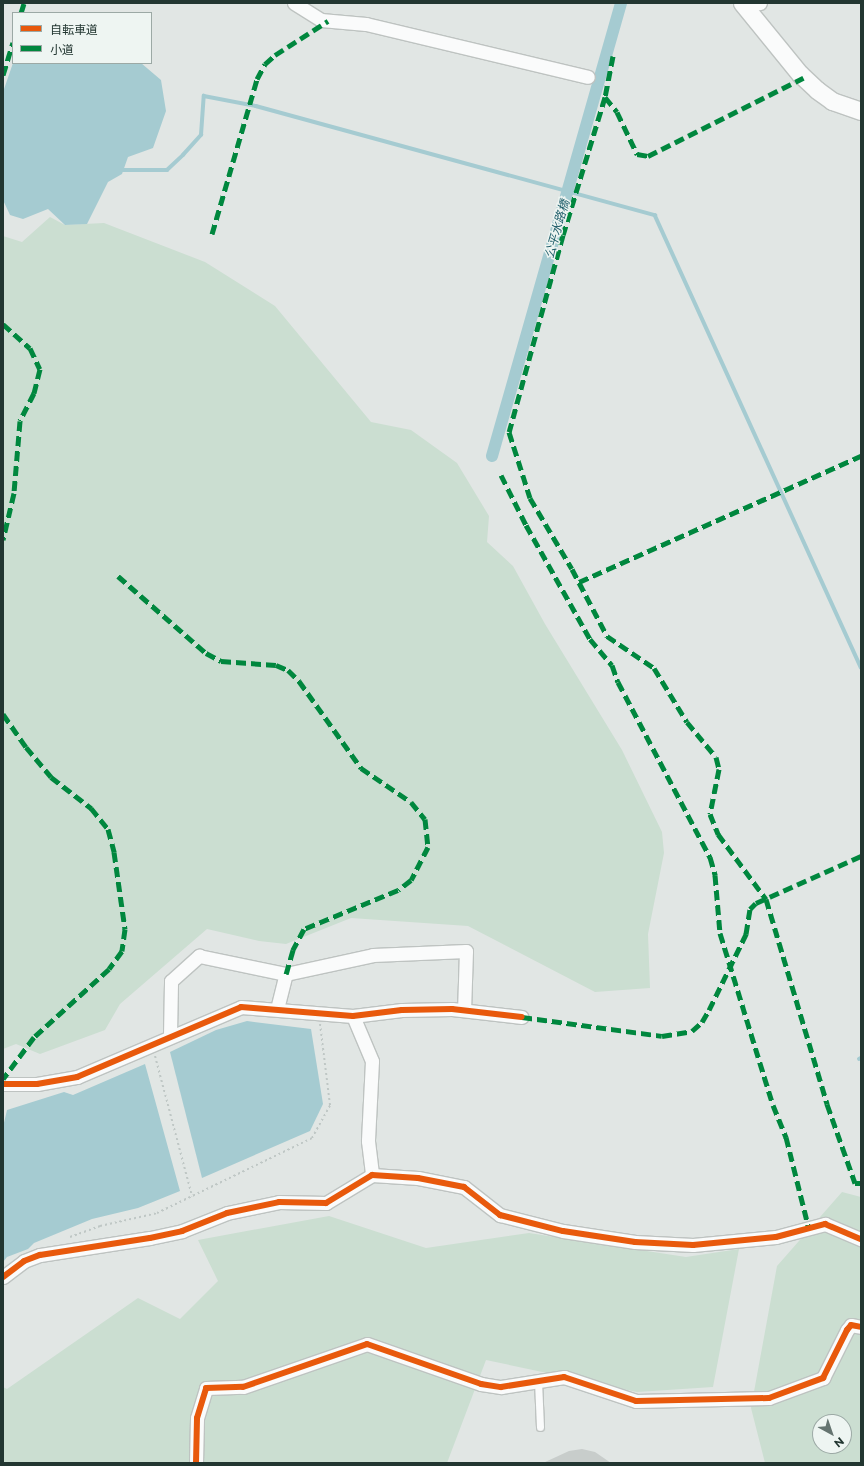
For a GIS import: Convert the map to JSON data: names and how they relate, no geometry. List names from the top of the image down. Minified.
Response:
{"water":["公平水路橋"],"legend":["自転車道","小道"],"north":"bottom right"}
